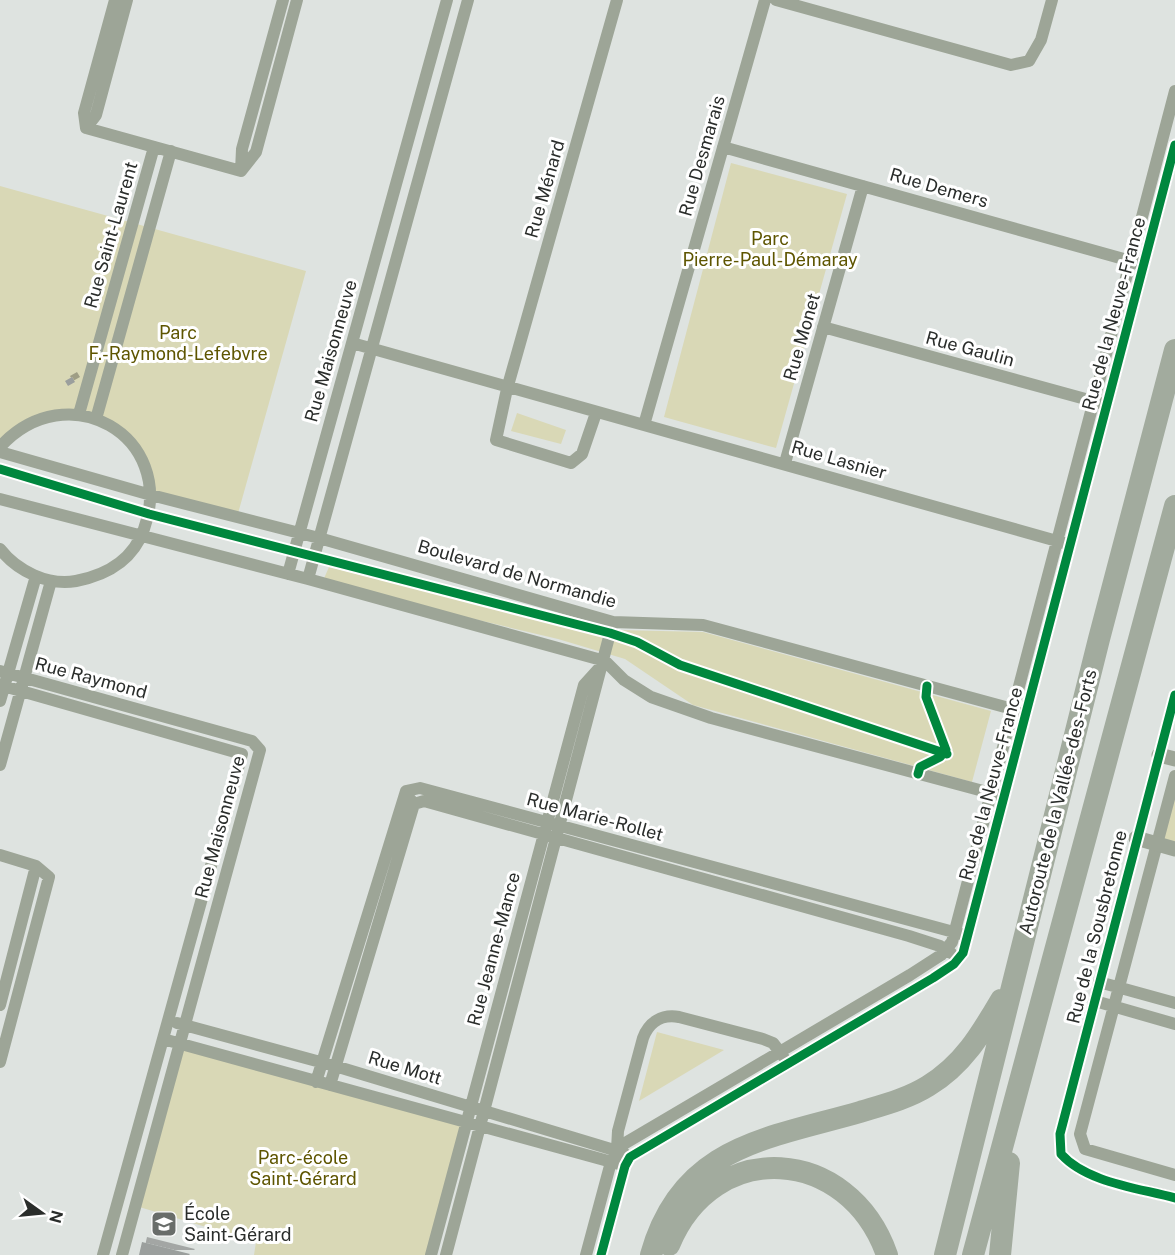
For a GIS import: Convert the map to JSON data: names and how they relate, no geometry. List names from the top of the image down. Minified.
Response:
{"streets":{"highway":["Autoroute de la Vallée-des-Forts"],"street":["Rue Desmarais","Rue Demers","Rue Ménard","Rue Saint-Laurent","Rue de la Neuve-France","Rue Monet","Rue Gaulin","Rue Maisonneuve","Rue Lasnier","Boulevard de Normandie","Rue Raymond","Rue Marie-Rollet","Rue de la Sousbretonne","Rue Jeanne-Mance","Rue Mott"]},"crossings":[["Rue Desmarais","Rue Demers"],["Rue Desmarais","Rue Lasnier"],["Rue Demers","Rue de la Neuve-France"],["Rue Demers","Rue Monet"],["Rue Ménard","Rue Lasnier"],["Rue de la Neuve-France","Rue Gaulin"],["Rue de la Neuve-France","Rue Lasnier"],["Rue de la Neuve-France","Boulevard de Normandie"],["Rue de la Neuve-France","Rue Marie-Rollet"],["Rue Monet","Rue Gaulin"],["Rue Monet","Rue Lasnier"],["Rue Maisonneuve","Rue Lasnier"],["Rue Maisonneuve","Boulevard de Normandie"],["Rue Maisonneuve","Rue Raymond"],["Rue Maisonneuve","Rue Mott"],["Boulevard de Normandie","Rue Jeanne-Mance"],["Rue Marie-Rollet","Rue Jeanne-Mance"],["Rue Jeanne-Mance","Rue Mott"]],"parks":["Parc Pierre-Paul-Démaray","Parc F.-Raymond-Lefebvre","Parc-école Saint-Gérard"],"places":{"school or university":["École Saint-Gérard"]},"north":"right"}
